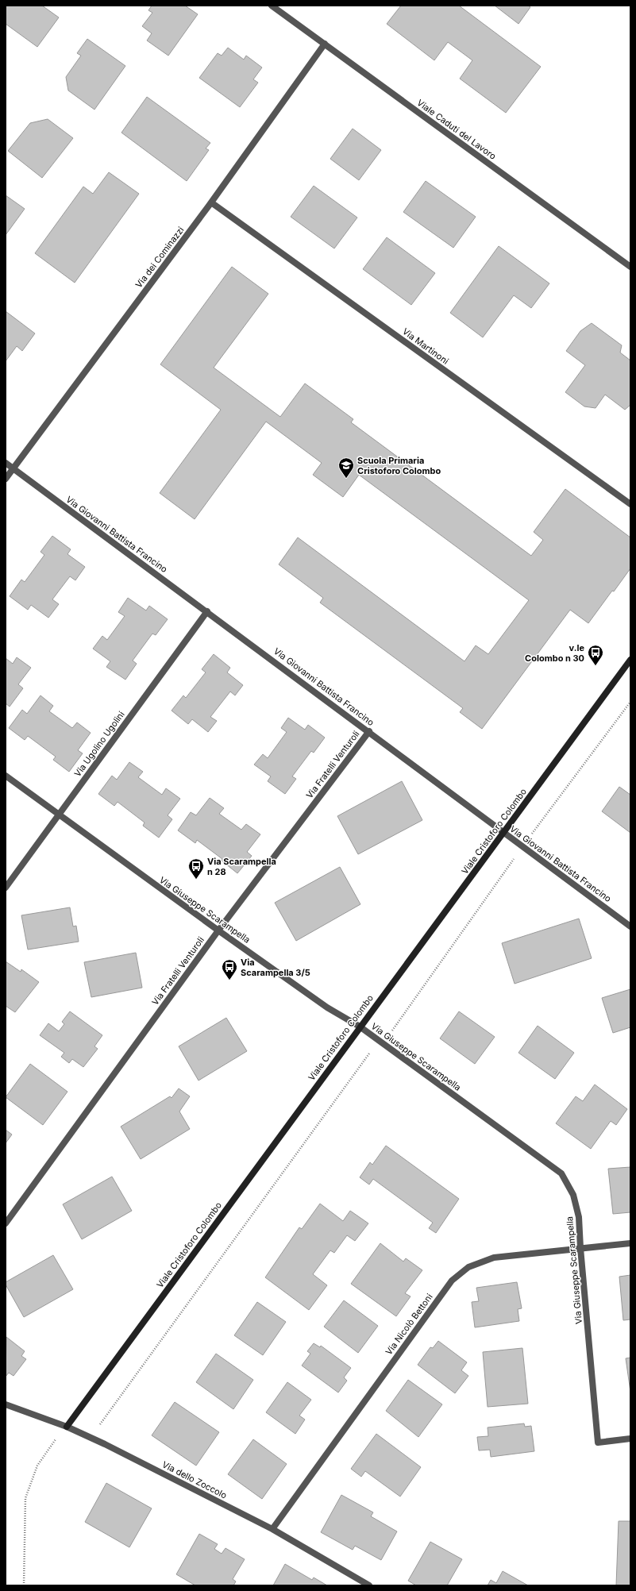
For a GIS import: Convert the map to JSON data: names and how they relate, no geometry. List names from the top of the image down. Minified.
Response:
{"streets":{"street":["Viale Caduti del Lavoro","Via dei Cominazzi","Via Martinoni","Via Giovanni Battista Francino","Via Ugolino Ugolini","Via Fratelli Venturoli","Viale Cristoforo Colombo","Via Giuseppe Scarampella","Via Nicolò Bettoni","Via dello Zoccolo"]},"crossings":[["Viale Caduti del Lavoro","Via dei Cominazzi"],["Via dei Cominazzi","Via Martinoni"],["Via dei Cominazzi","Via Giovanni Battista Francino"],["Via Giovanni Battista Francino","Via Ugolino Ugolini"],["Via Giovanni Battista Francino","Via Fratelli Venturoli"],["Via Giovanni Battista Francino","Viale Cristoforo Colombo"],["Via Ugolino Ugolini","Via Giuseppe Scarampella"],["Via Fratelli Venturoli","Via Giuseppe Scarampella"],["Viale Cristoforo Colombo","Via Giuseppe Scarampella"],["Viale Cristoforo Colombo","Via dello Zoccolo"],["Via Giuseppe Scarampella","Via Nicolò Bettoni"],["Via Nicolò Bettoni","Via dello Zoccolo"]],"places":{"school or university":["Scuola Primaria Cristoforo Colombo"],"bus stop":["v.le Colombo n 30","Via Scarampella n 28","Via Scarampella 3/5"]}}
